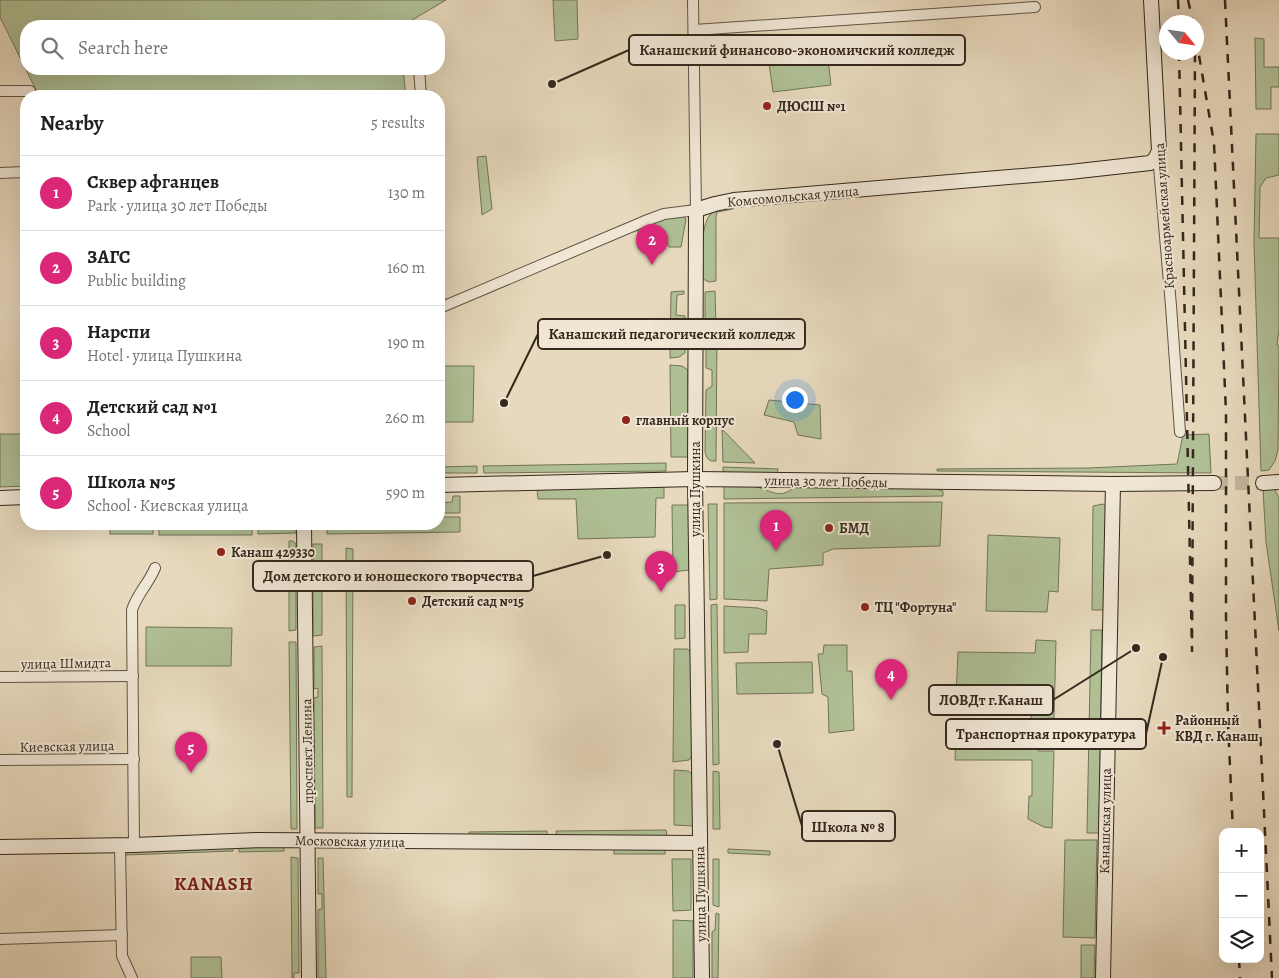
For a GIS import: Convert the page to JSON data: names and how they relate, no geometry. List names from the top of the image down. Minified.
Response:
{"streets":{"street":["Комсомольская улица","Красноармейская улица","улица 30 лет Победы","улица Пушкина","улица Шмидта","Киевская улица","проспект Ленина","Канашская улица","Московская улица"]},"crossings":[["Комсомольская улица","Красноармейская улица"],["Комсомольская улица","улица Пушкина"],["улица 30 лет Победы","улица Пушкина"],["улица 30 лет Победы","Канашская улица"],["улица Пушкина","Московская улица"],["проспект Ленина","Московская улица"]],"districts":["KANASH"],"places":{"other":["Канашский финансово-экономичский колледж","ДЮСШ №1","Канашский педагогический колледж","главный корпус","БМД","Канаш 429330","Дом детского и юношеского творчества","Детский сад №15","ТЦ \"Фортуна\"","ЛОВДт г.Канаш","Транспортная прокуратура","Школа № 8"],"health":["Районный КВД г. Канаш"]},"north":"bottom right","page":{"search":"Search here","heading":["Nearby","5 results"],"list":[{"mark":"1","name":"Сквер афганцев","note":"Park · улица 30 лет Победы","value":"130 m"},{"mark":"2","name":"ЗАГС","note":"Public building","value":"160 m"},{"mark":"3","name":"Нарспи","note":"Hotel · улица Пушкина","value":"190 m"},{"mark":"4","name":"Детский сад №1","note":"School","value":"260 m"},{"mark":"5","name":"Школа №5","note":"School · Киевская улица","value":"590 m"}],"pins":["2","1","3","4","5"],"map_buttons":["+","−"]}}
